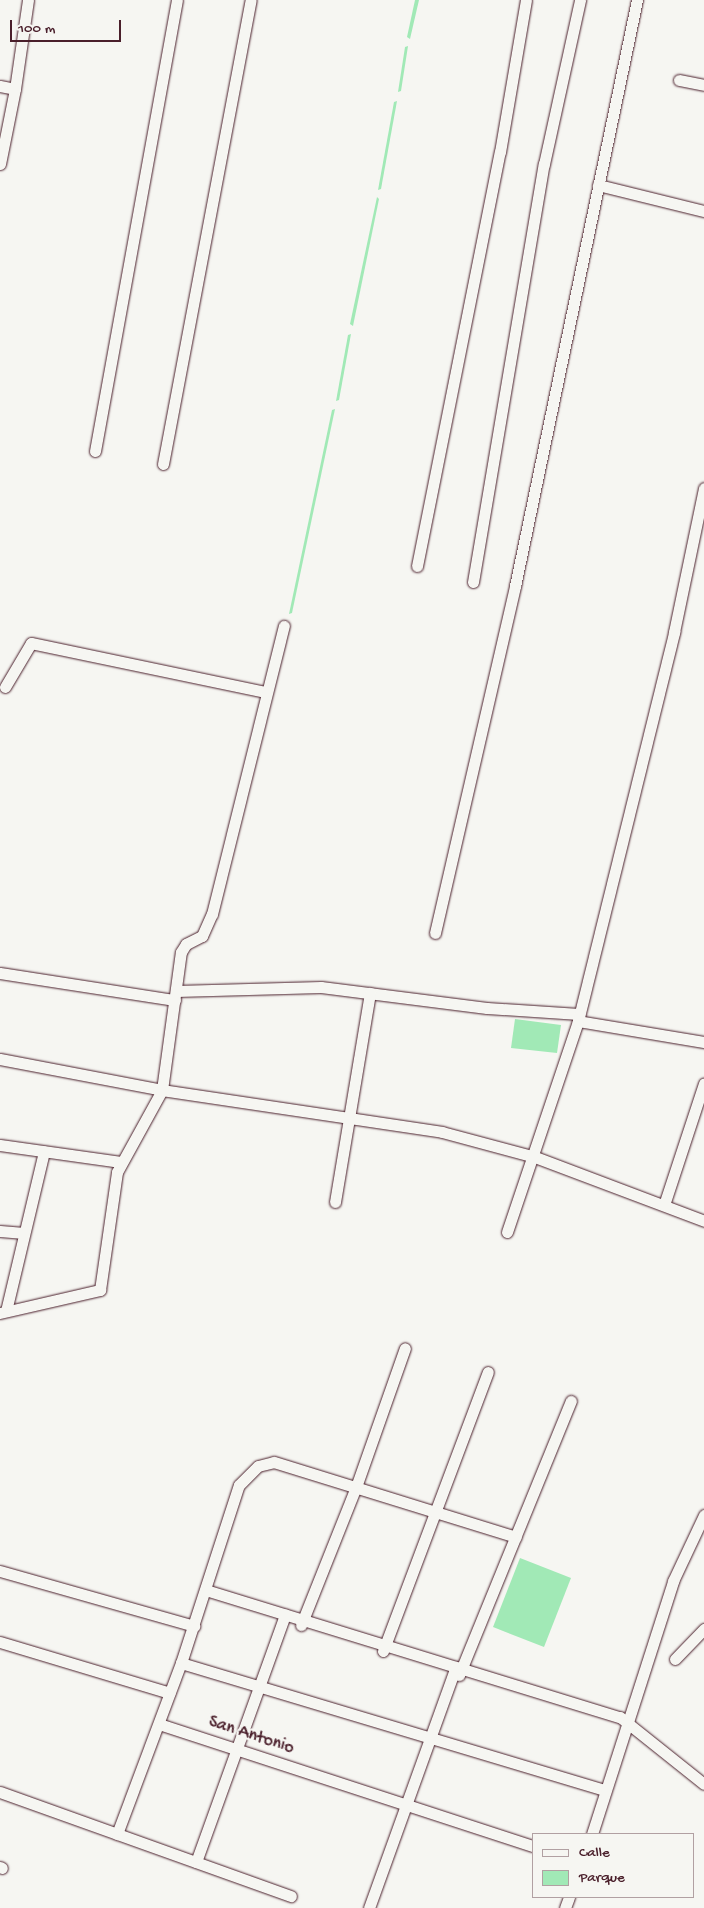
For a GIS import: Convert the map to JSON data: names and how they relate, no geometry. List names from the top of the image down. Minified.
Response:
{"streets":{"street":["San Antonio"]},"legend":["Calle","Parque"],"scale_bar":"100 m"}
